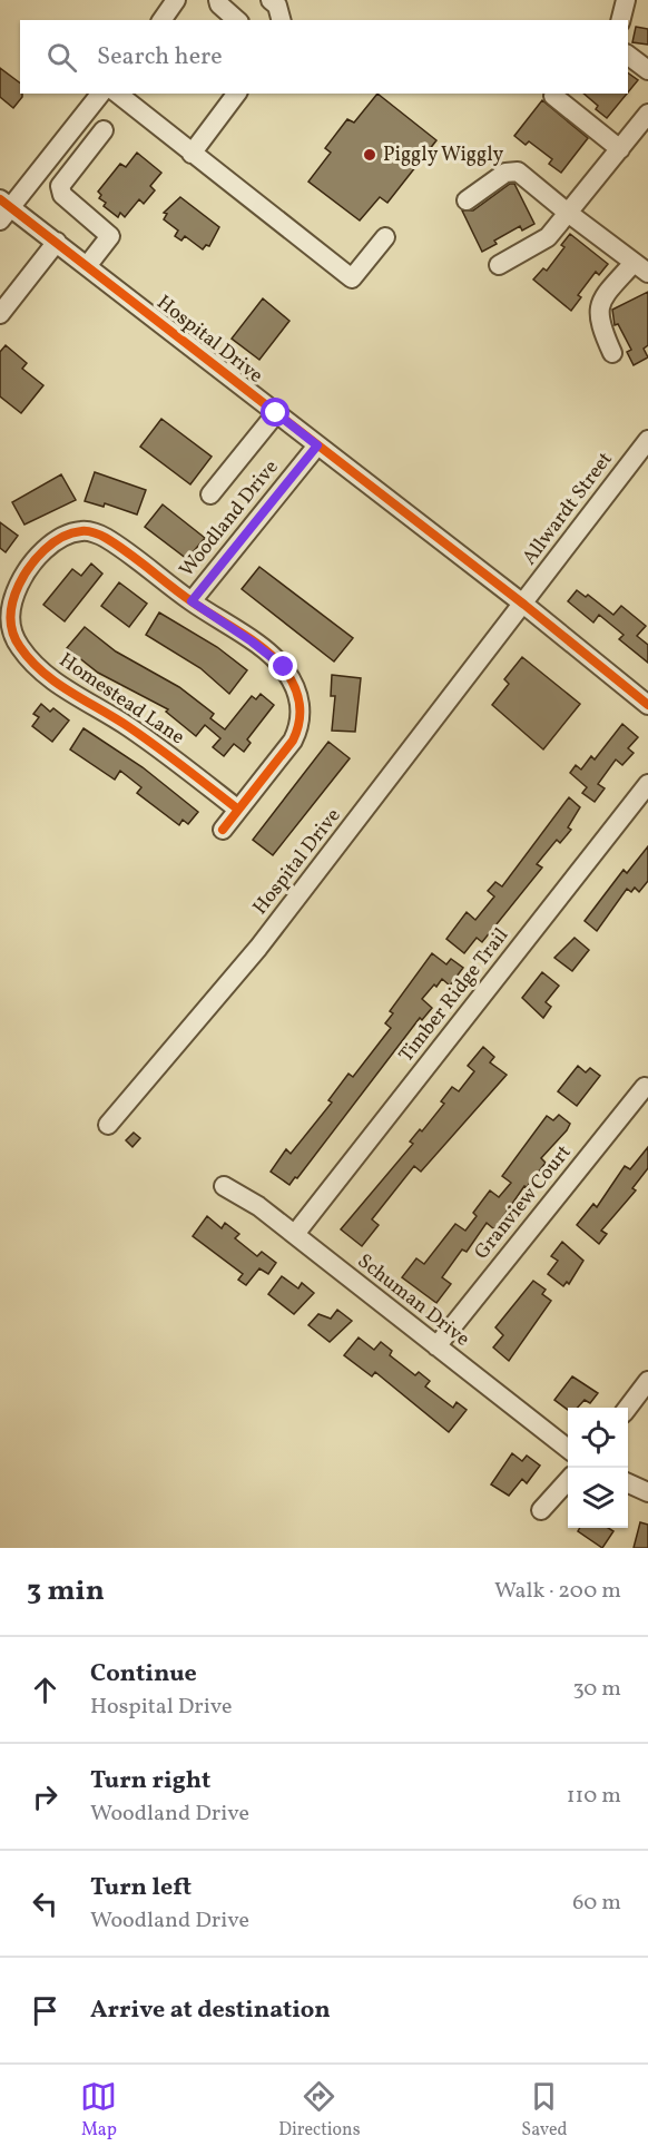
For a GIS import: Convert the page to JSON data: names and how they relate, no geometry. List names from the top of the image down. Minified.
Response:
{"streets":{"street":["Hospital Drive","Allwardt Street","Woodland Drive","Homestead Lane","Timber Ridge Trail","Granview Court","Schuman Drive"]},"crossings":[["Hospital Drive","Allwardt Street"],["Hospital Drive","Woodland Drive"],["Woodland Drive","Homestead Lane"],["Timber Ridge Trail","Schuman Drive"],["Granview Court","Schuman Drive"]],"places":["Piggly Wiggly"],"page":{"search":"Search here","heading":["3 min","Walk · 200 m"],"list":[["Continue","Hospital Drive","30 m"],["Turn right","Woodland Drive","110 m"],["Turn left","Woodland Drive","60 m"],"Arrive at destination"],"nav":["Map","Directions","Saved"]}}
